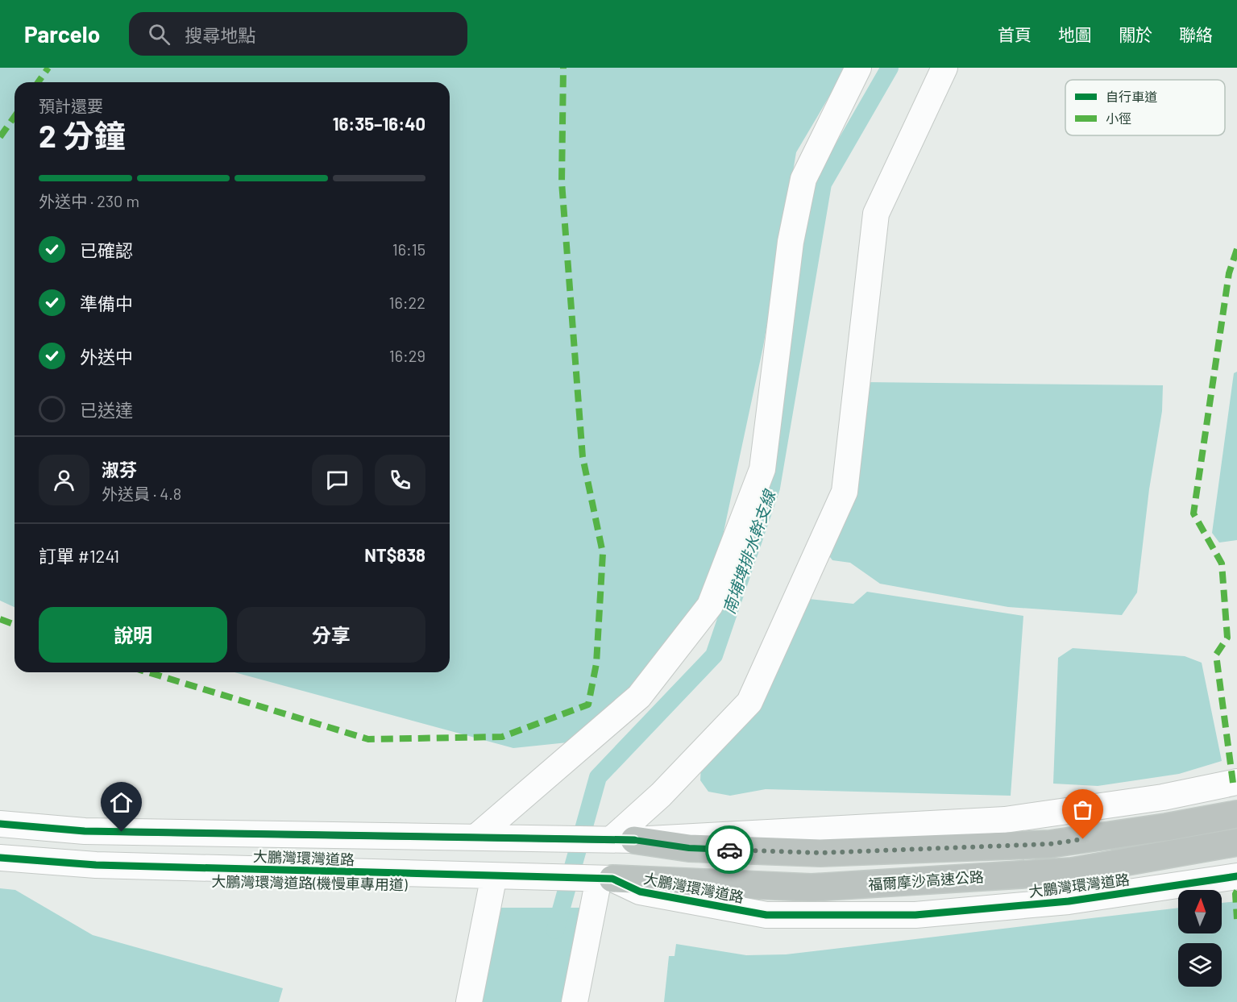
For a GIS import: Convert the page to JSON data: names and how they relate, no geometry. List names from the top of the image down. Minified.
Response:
{"streets":{"highway":["福爾摩沙高速公路"],"street":["大鵬灣環灣道路","大鵬灣環灣道路(機慢車專用道)"]},"crossings":[["大鵬灣環灣道路","福爾摩沙高速公路"],["大鵬灣環灣道路","大鵬灣環灣道路(機慢車專用道)"]],"water":["南埔埤排水幹支線"],"legend":["自行車道","小徑"],"north":"top","page":{"header":"Parcelo","search":"搜尋地點","nav":["首頁","地圖","關於","聯絡"],"heading":["2 分鐘","預計還要","16:35–16:40"],"panel":["淑芬","外送員 · 4.8","訂單 #1241","NT$838"],"bar":"外送中 · 230 m","list":[["已確認","16:15"],["準備中","16:22"],["外送中","16:29"],"已送達"],"buttons":["說明","分享"]}}
